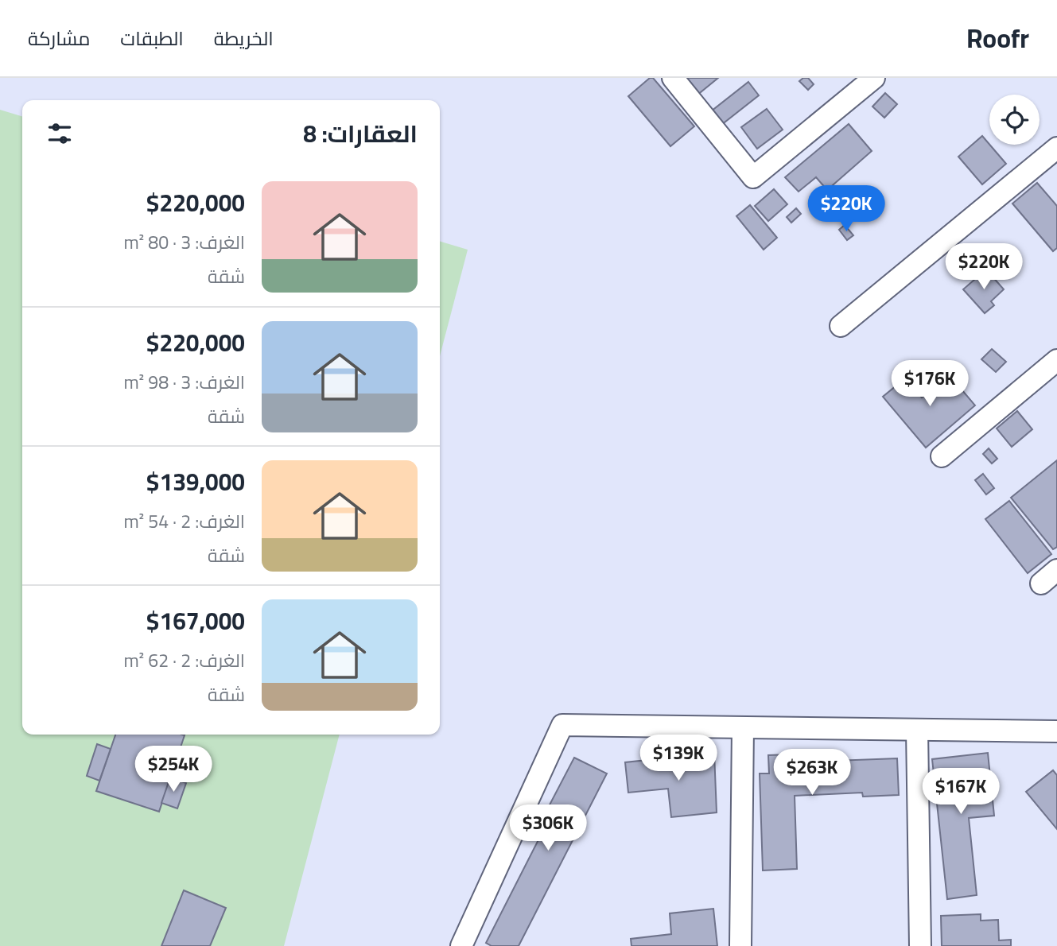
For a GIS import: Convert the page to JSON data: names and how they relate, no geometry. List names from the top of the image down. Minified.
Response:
{"page":{"header":"Roofr","nav":["الخريطة","الطبقات","مشاركة"],"heading":"العقارات: 8","list":[{"name":"$220,000","note":"الغرف: 3 · 80 m² · شقة"},{"name":"$220,000","note":"الغرف: 3 · 98 m² · شقة"},{"name":"$139,000","note":"الغرف: 2 · 54 m² · شقة"},{"name":"$167,000","note":"الغرف: 2 · 62 m² · شقة"}],"price":["$220K","$220K","$176K","$139K","$254K","$263K","$167K","$306K"]}}
